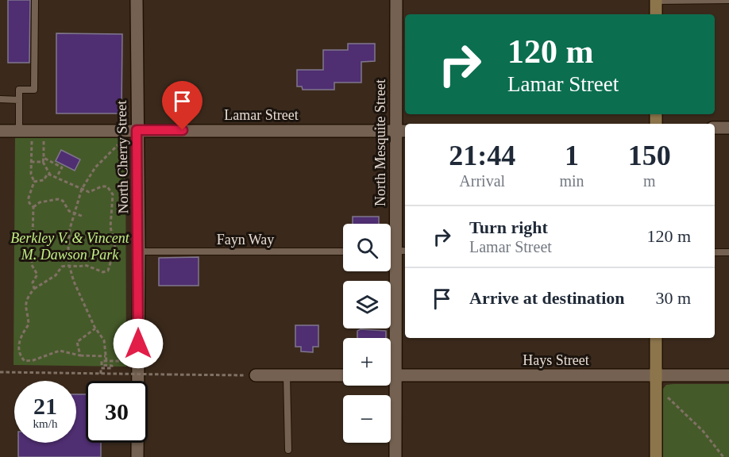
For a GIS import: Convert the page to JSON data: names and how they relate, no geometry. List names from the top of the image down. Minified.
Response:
{"streets":{"street":["Lamar Street","North Mesquite Street","North Cherry Street","Hays Street"],"lane":["Fayn Way"]},"crossings":[["Lamar Street","North Mesquite Street"],["Lamar Street","North Cherry Street"],["North Mesquite Street","Hays Street"],["North Cherry Street","Fayn Way"]],"parks":["Berkley V. & Vincent M. Dawson Park"],"page":{"turn":["120 m","Lamar Street"],"eta":["21:44","Arrival","1","min","150","m"],"list":[{"name":"Turn right","note":"Lamar Street","value":"120 m"},{"name":"Arrive at destination","value":"30 m"}],"map_buttons":["+","−"],"speed":"21 km/h","limit":"30"}}
